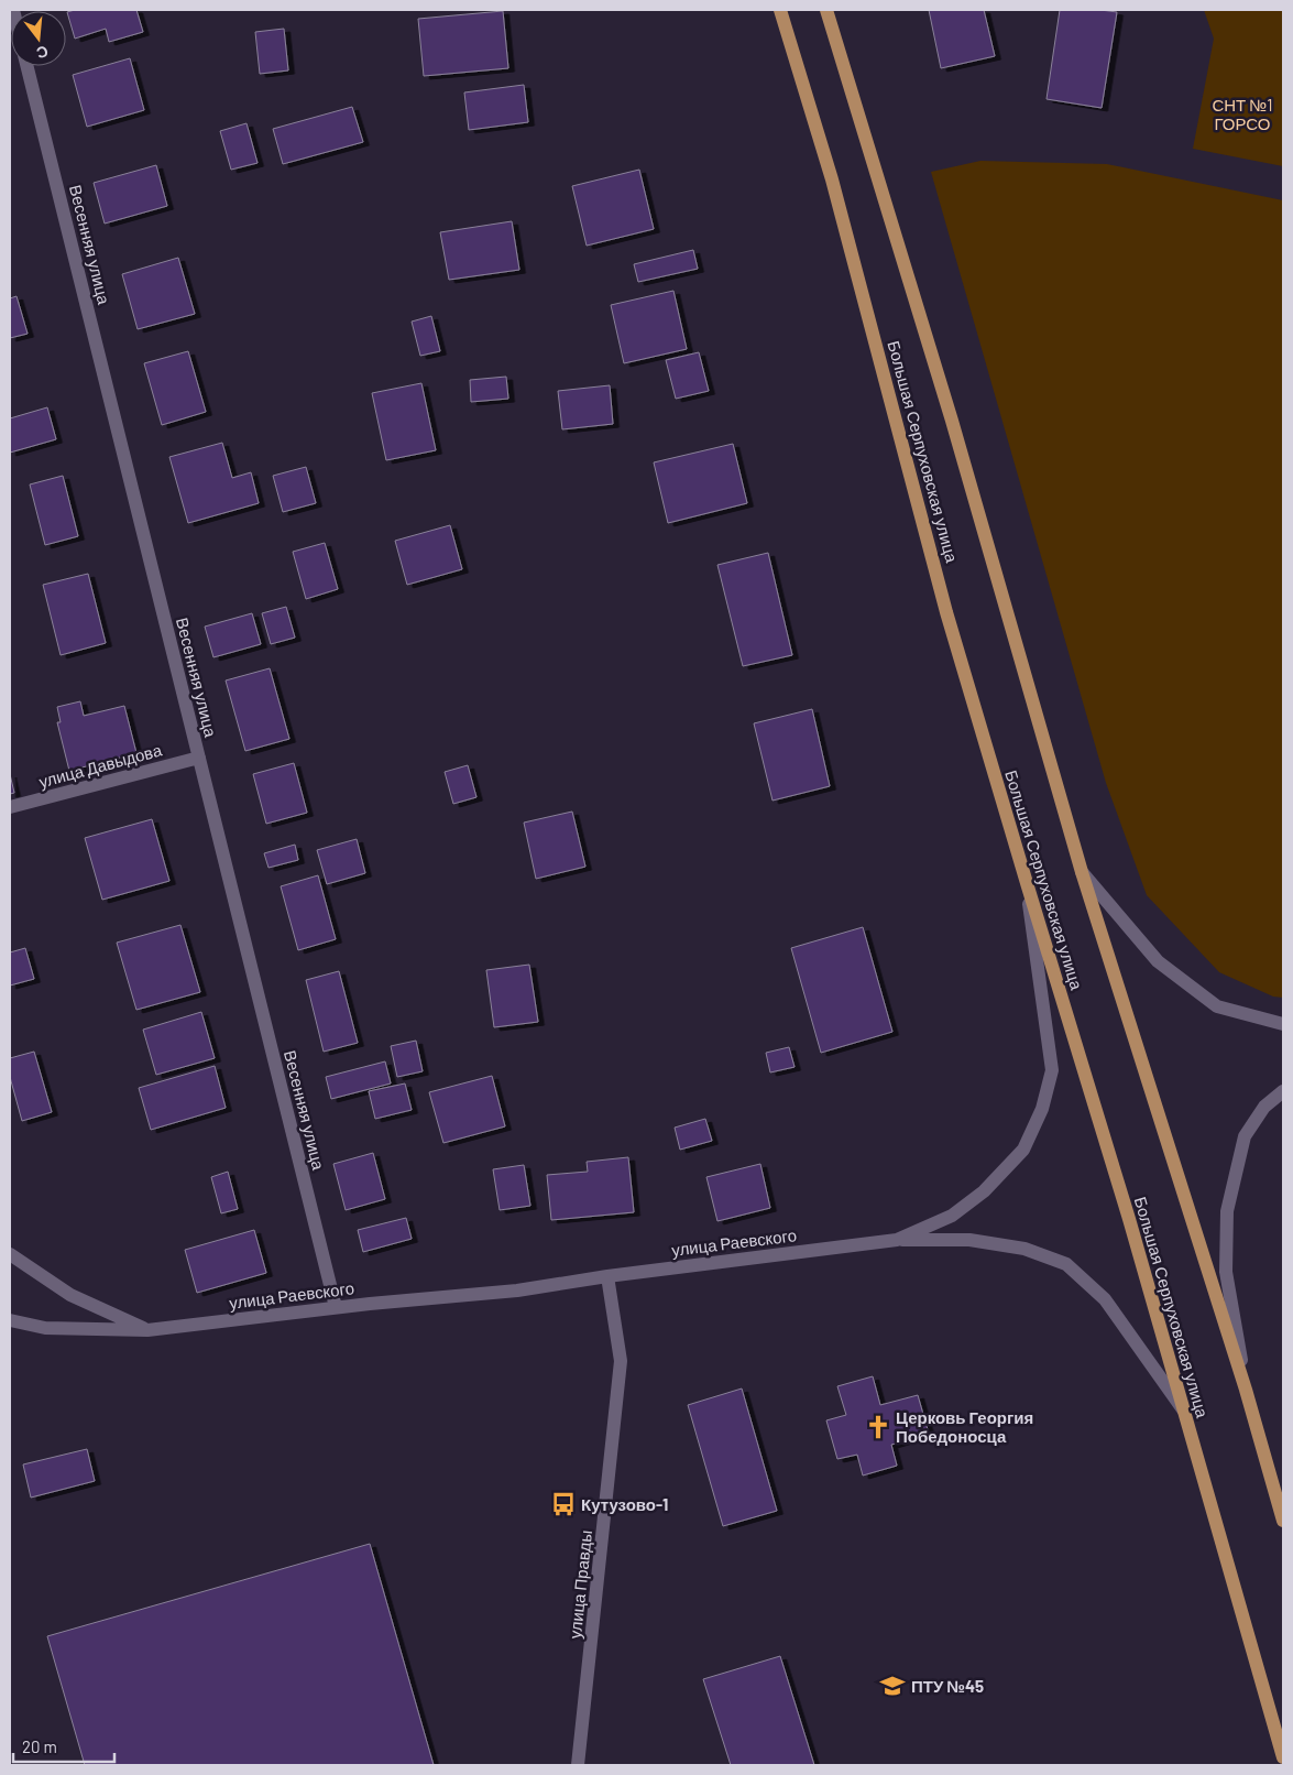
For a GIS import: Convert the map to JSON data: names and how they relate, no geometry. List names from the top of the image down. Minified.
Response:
{"streets":{"main road":["Большая Серпуховская улица"],"street":["Весенняя улица","улица Давыдова","улица Раевского","улица Правды"]},"crossings":[["Весенняя улица","улица Давыдова"],["Весенняя улица","улица Раевского"],["Большая Серпуховская улица","улица Раевского"],["улица Раевского","улица Правды"]],"parks":["СНТ №1 ГОРСО"],"places":{"church":["Церковь Георгия Победоносца"],"bus stop":["Кутузово-1"],"school or university":["ПТУ №45"]},"scale_bar":"20 m","north":"bottom"}
